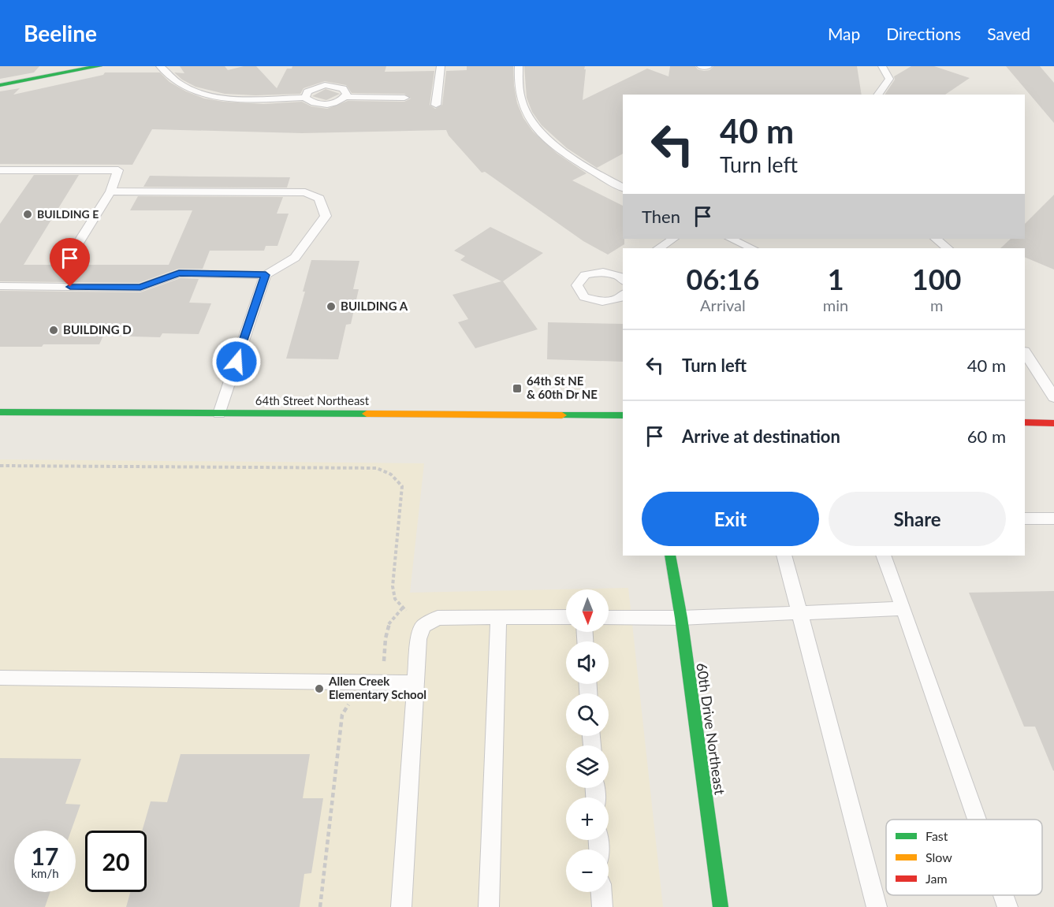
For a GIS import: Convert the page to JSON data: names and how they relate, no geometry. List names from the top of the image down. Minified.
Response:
{"streets":{"main road":["64th Street Northeast","60th Drive Northeast"]},"places":{"other":["BUILDING E","BUILDING A","BUILDING D","Allen Creek Elementary School"],"transit":["64th St NE & 60th Dr NE"]},"legend":["Fast","Slow","Jam"],"north":"bottom","page":{"header":"Beeline","nav":["Map","Directions","Saved"],"turn":["40 m","Turn left"],"then":"Then","eta":["06:16","Arrival","1","min","100","m"],"list":[{"name":"Turn left","value":"40 m"},{"name":"Arrive at destination","value":"60 m"}],"buttons":["Exit","Share"],"map_buttons":["+","−"],"speed":"17 km/h","limit":"20"}}
